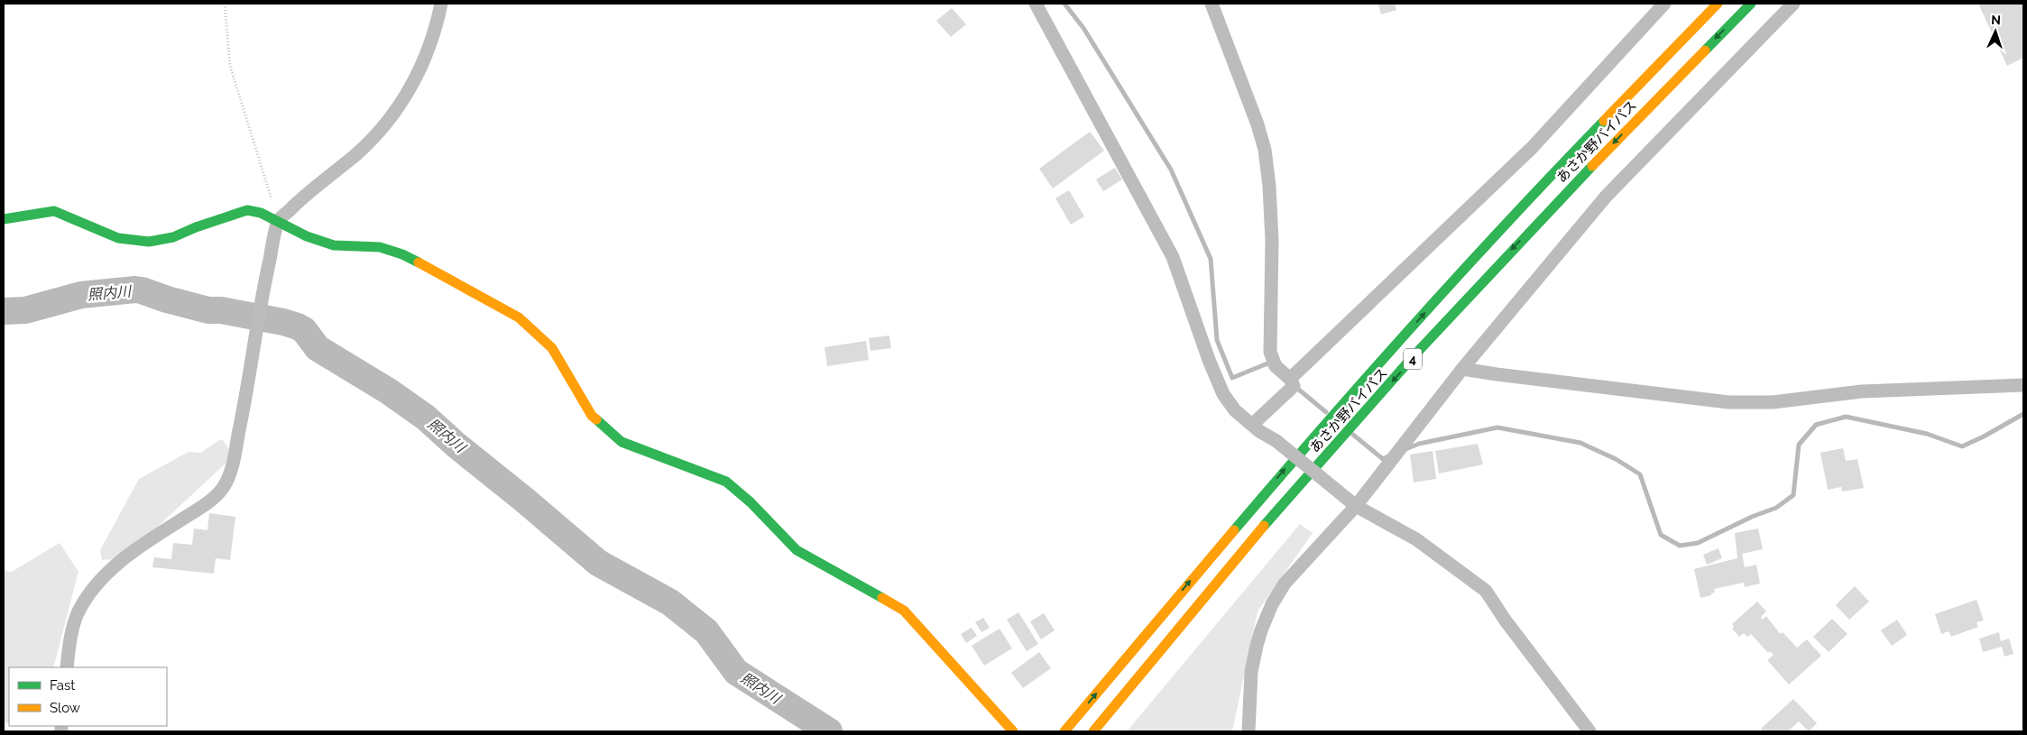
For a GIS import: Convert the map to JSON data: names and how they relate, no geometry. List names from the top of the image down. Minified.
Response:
{"streets":{"main road":["あさか野バイパス","4"]},"water":["照内川"],"legend":["Fast","Slow"],"north":"top"}
